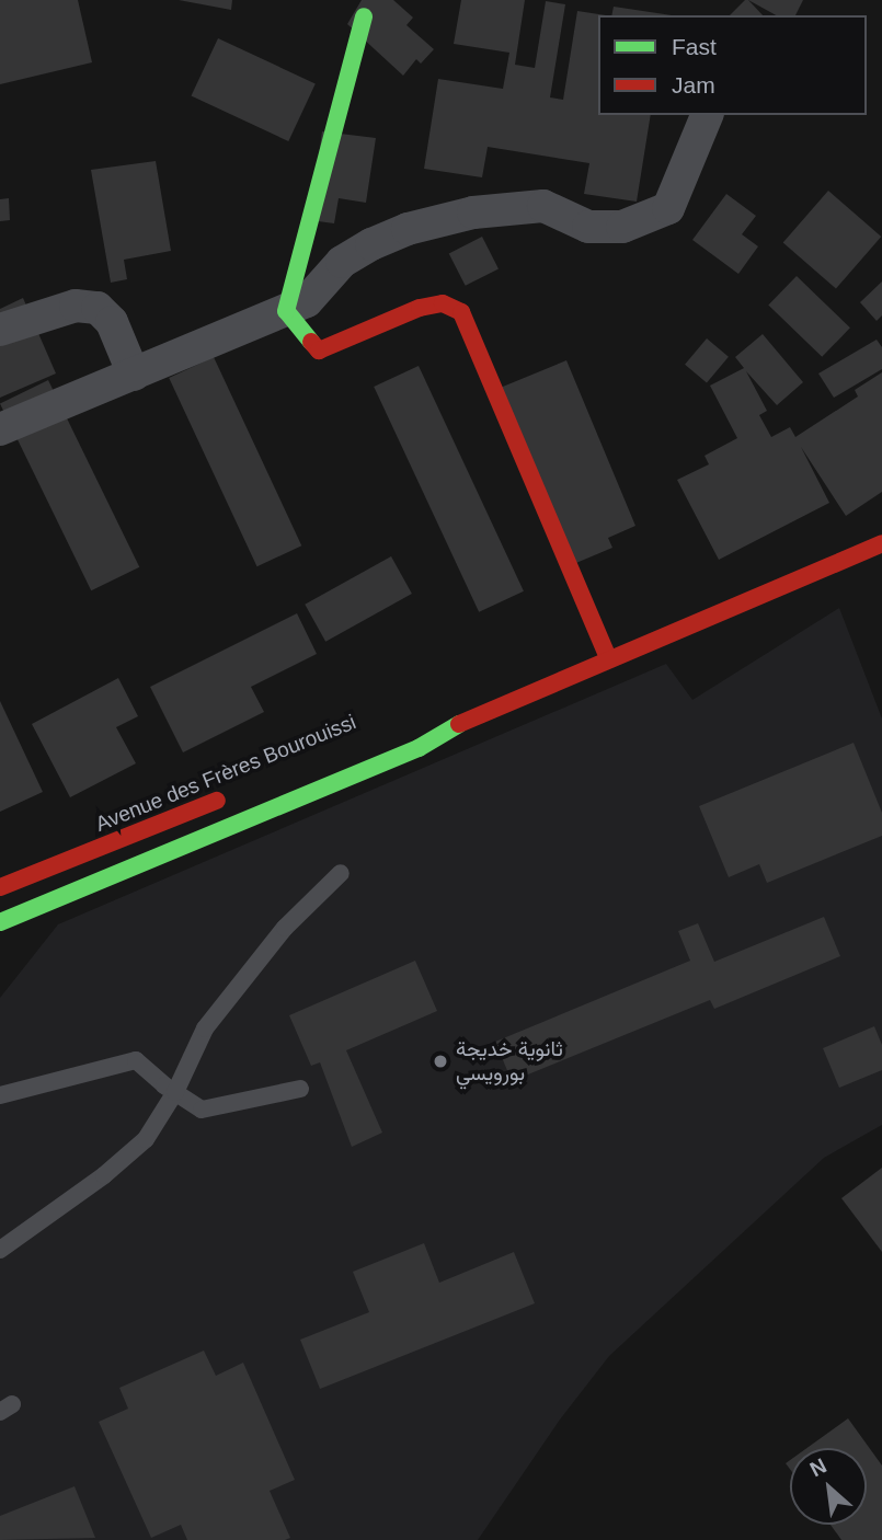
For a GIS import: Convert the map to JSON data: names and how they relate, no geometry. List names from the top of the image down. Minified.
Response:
{"streets":{"main road":["Avenue des Frères Bourouissi"]},"places":["ثانوية خديجة بورويسي"],"legend":["Fast","Jam"],"north":"top left"}
